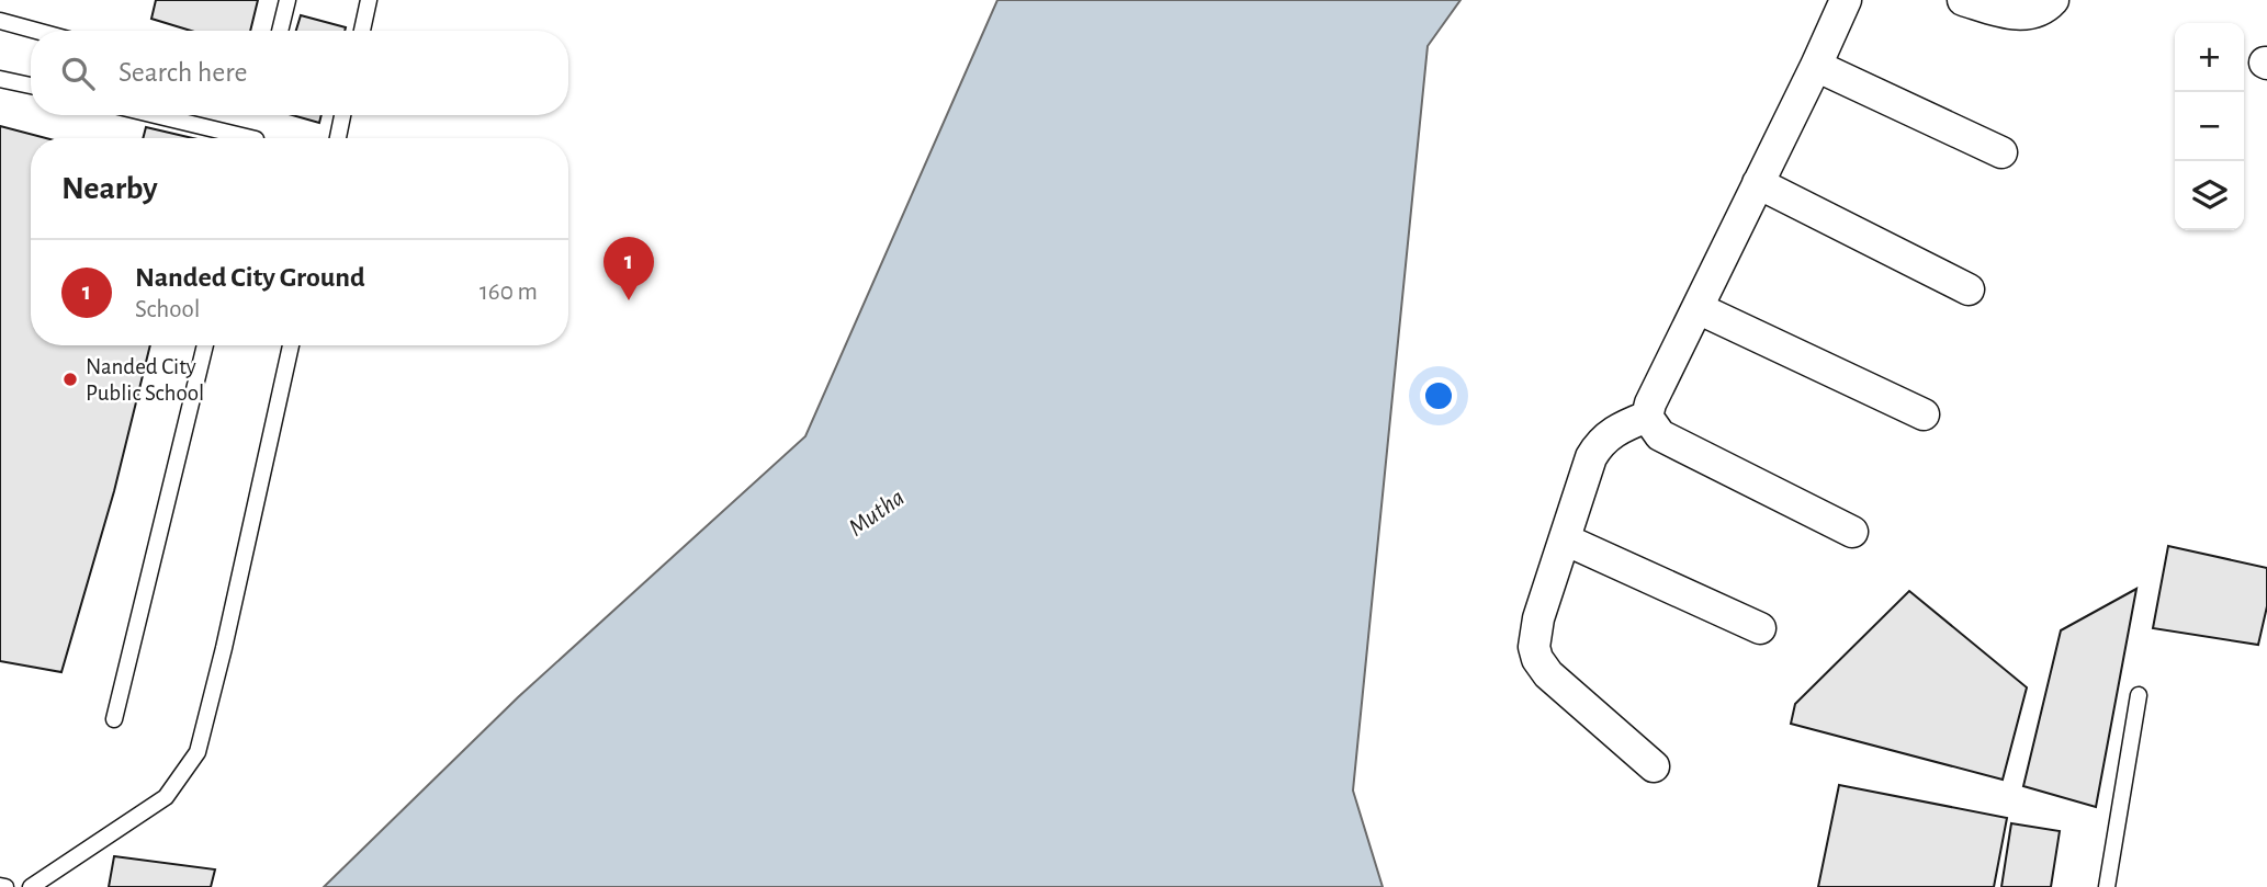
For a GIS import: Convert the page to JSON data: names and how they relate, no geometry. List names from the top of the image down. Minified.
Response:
{"water":["Mutha"],"places":["Nanded City Public School"],"page":{"map_buttons":["+","−"],"search":"Search here","heading":"Nearby","pins":"1","list":[{"mark":"1","name":"Nanded City Ground","note":"School","value":"160 m"}]}}
